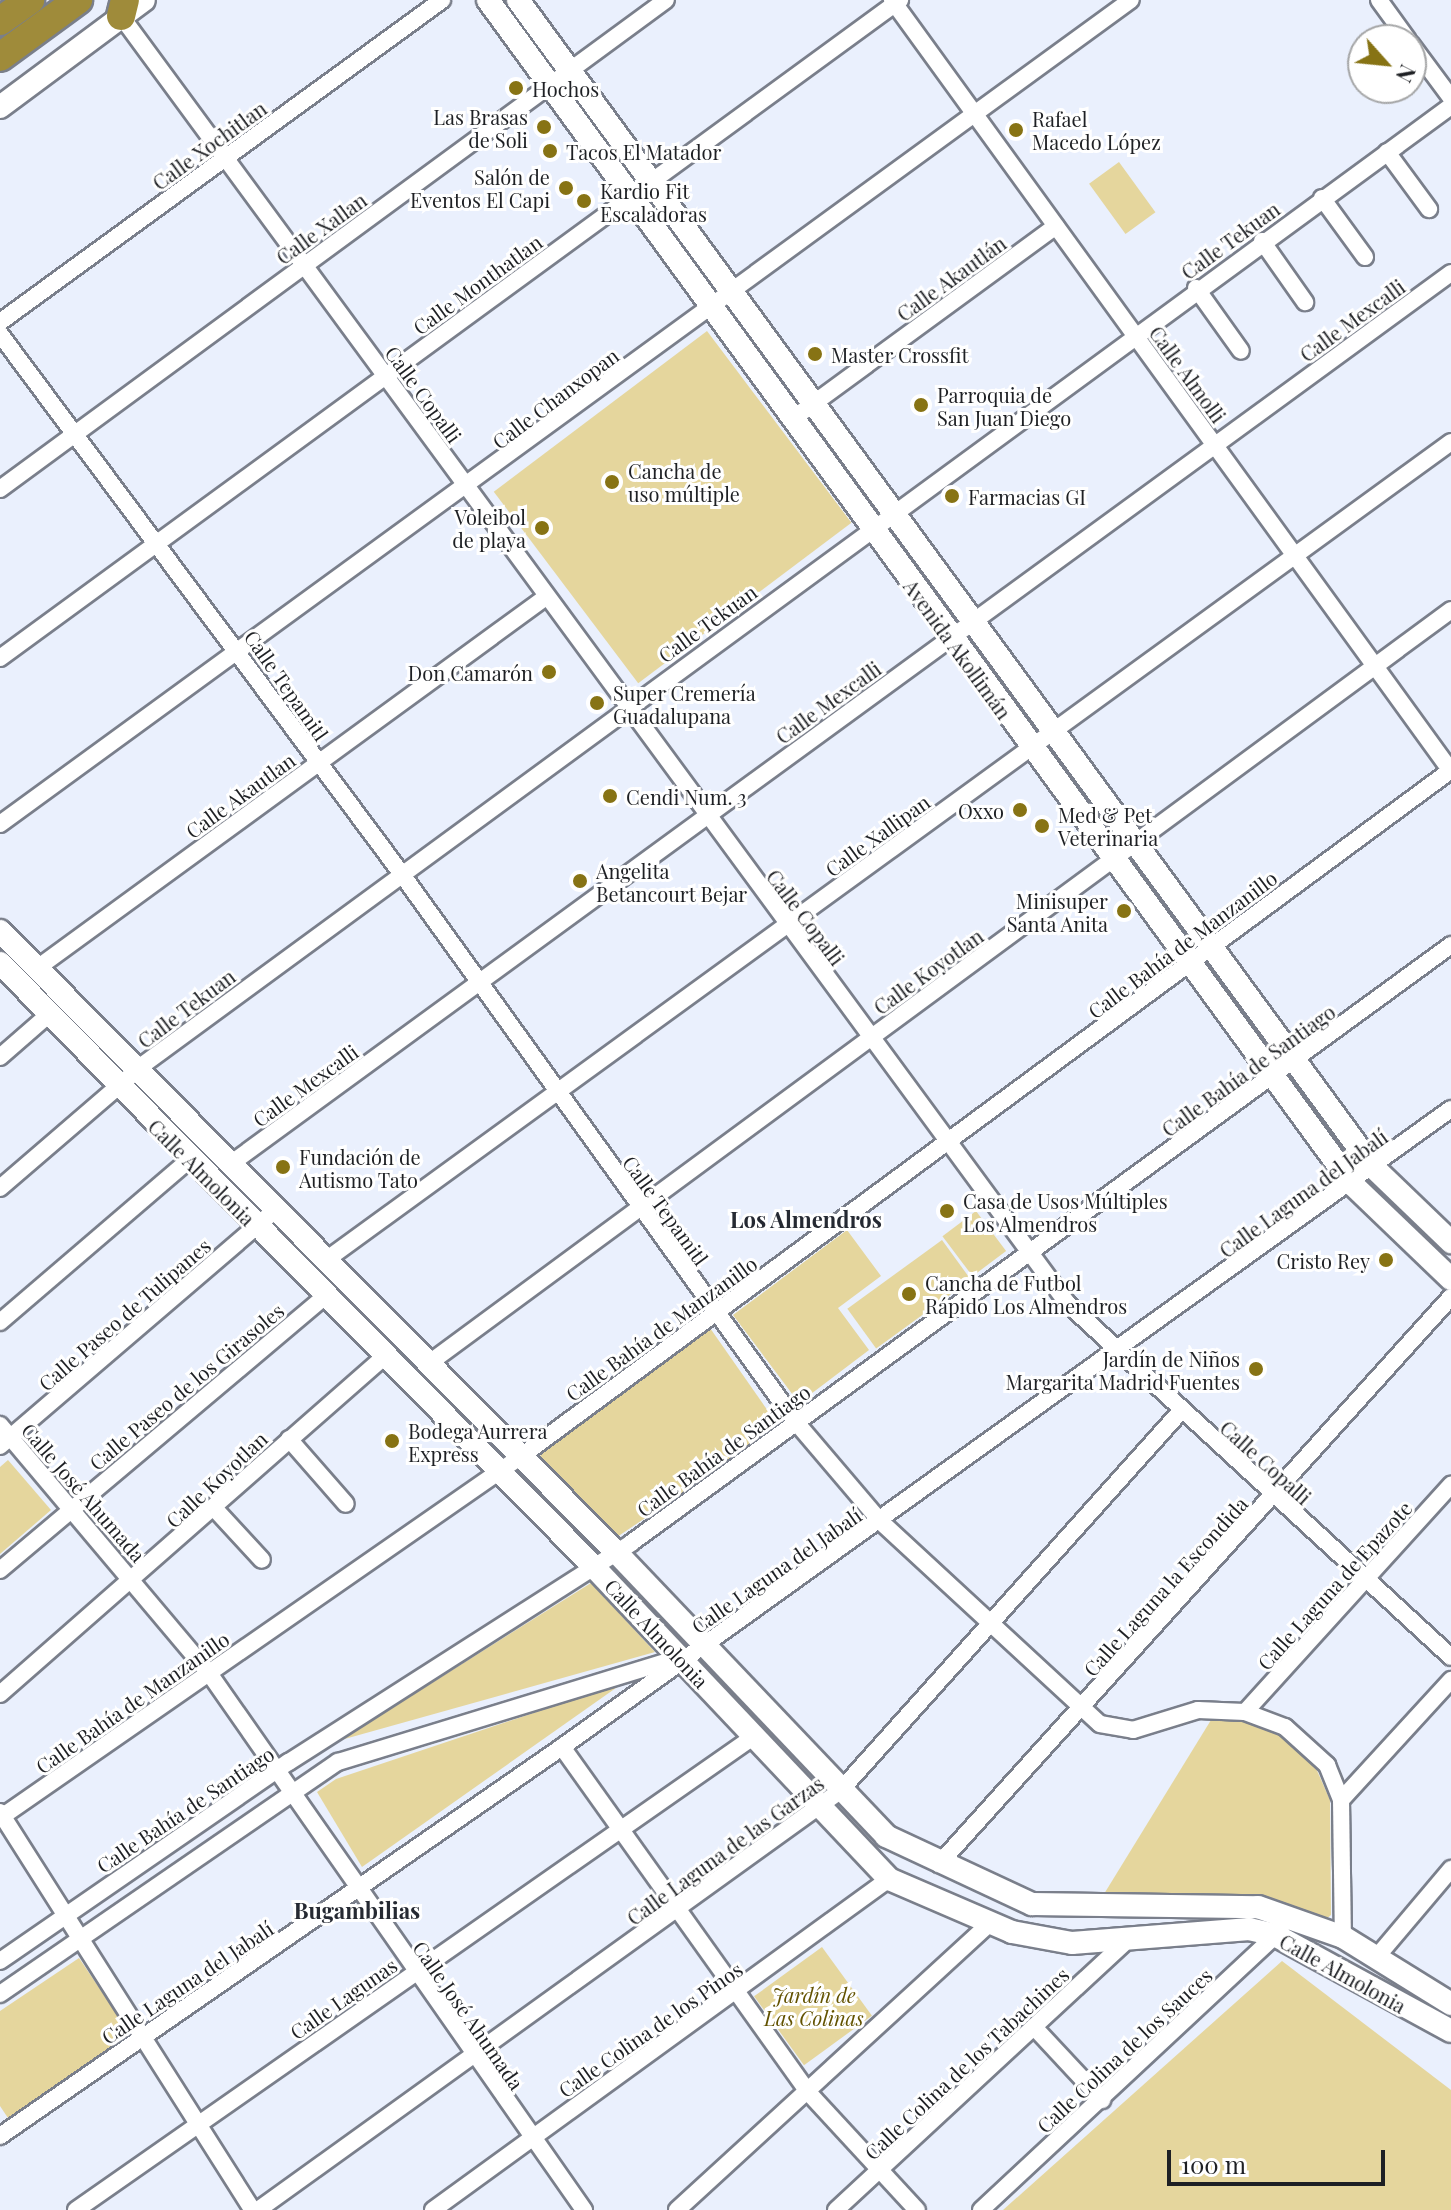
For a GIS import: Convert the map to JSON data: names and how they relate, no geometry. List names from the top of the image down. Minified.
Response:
{"streets":{"street":["Calle Xochitlan","Calle Xallan","Calle Tekuan","Calle Akautlán","Calle Monthatlan","Calle Mexcalli","Calle Almolli","Calle Copalli","Calle Chanxopan","Avenida Akollimán","Calle Tepamitl","Calle Akautlan","Calle Xallipan","Calle Bahía de Manzanillo","Calle Koyotlan","Calle Bahía de Santiago","Calle Almolonia","Calle Laguna del Jabalí","Calle Paseo de Tulipanes","Calle Paseo de los Girasoles","Calle José Ahumada","Calle Laguna de Epazote","Calle Laguna la Escondida","Calle Laguna de las Garzas","Calle Lagunas","Calle Colina de los Pinos","Calle Colina de los Sauces","Calle Colina de los Tabachines"]},"crossings":[["Calle Xochitlan","Calle Copalli"],["Calle Xallan","Calle Copalli"],["Calle Xallan","Avenida Akollimán"],["Calle Xallan","Calle Tepamitl"],["Calle Tekuan","Calle Almolli"],["Calle Tekuan","Calle Copalli"],["Calle Tekuan","Avenida Akollimán"],["Calle Tekuan","Calle Tepamitl"],["Calle Tekuan","Calle Almolonia"],["Calle Akautlán","Calle Almolli"],["Calle Akautlán","Avenida Akollimán"],["Calle Monthatlan","Calle Almolli"],["Calle Monthatlan","Calle Copalli"],["Calle Monthatlan","Avenida Akollimán"],["Calle Monthatlan","Calle Tepamitl"],["Calle Mexcalli","Calle Almolli"],["Calle Mexcalli","Calle Copalli"],["Calle Mexcalli","Avenida Akollimán"],["Calle Mexcalli","Calle Tepamitl"],["Calle Mexcalli","Calle Almolonia"],["Calle Almolli","Calle Chanxopan"],["Calle Almolli","Calle Xallipan"],["Calle Almolli","Calle Bahía de Manzanillo"],["Calle Almolli","Calle Koyotlan"],["Calle Copalli","Calle Chanxopan"],["Calle Copalli","Calle Akautlan"],["Calle Copalli","Calle Xallipan"],["Calle Copalli","Calle Bahía de Manzanillo"],["Calle Copalli","Calle Koyotlan"],["Calle Copalli","Calle Bahía de Santiago"],["Calle Copalli","Calle Laguna del Jabalí"],["Calle Copalli","Calle Laguna de Epazote"],["Calle Copalli","Calle Laguna la Escondida"],["Calle Copalli","Calle Laguna de las Garzas"],["Calle Chanxopan","Avenida Akollimán"],["Calle Chanxopan","Calle Tepamitl"],["Avenida Akollimán","Calle Xallipan"],["Avenida Akollimán","Calle Bahía de Manzanillo"],["Avenida Akollimán","Calle Koyotlan"],["Avenida Akollimán","Calle Bahía de Santiago"],["Avenida Akollimán","Calle Laguna del Jabalí"],["Calle Tepamitl","Calle Akautlan"],["Calle Tepamitl","Calle Xallipan"],["Calle Tepamitl","Calle Bahía de Manzanillo"],["Calle Tepamitl","Calle Koyotlan"],["Calle Tepamitl","Calle Bahía de Santiago"],["Calle Tepamitl","Calle Almolonia"],["Calle Tepamitl","Calle Laguna del Jabalí"],["Calle Tepamitl","Calle Laguna de Epazote"],["Calle Tepamitl","Calle Laguna la Escondida"],["Calle Tepamitl","Calle Laguna de las Garzas"],["Calle Akautlan","Calle Almolonia"],["Calle Xallipan","Calle Almolonia"],["Calle Bahía de Manzanillo","Calle Almolonia"],["Calle Bahía de Manzanillo","Calle José Ahumada"],["Calle Koyotlan","Calle Almolonia"],["Calle Koyotlan","Calle José Ahumada"],["Calle Bahía de Santiago","Calle Almolonia"],["Calle Bahía de Santiago","Calle José Ahumada"],["Calle Almolonia","Calle Laguna del Jabalí"],["Calle Almolonia","Calle Paseo de Tulipanes"],["Calle Almolonia","Calle Paseo de los Girasoles"],["Calle Almolonia","Calle Laguna la Escondida"],["Calle Almolonia","Calle Laguna de las Garzas"],["Calle Almolonia","Calle Lagunas"],["Calle Almolonia","Calle Colina de los Pinos"],["Calle Almolonia","Calle Colina de los Sauces"],["Calle Almolonia","Calle Colina de los Tabachines"],["Calle Laguna del Jabalí","Calle José Ahumada"],["Calle Paseo de Tulipanes","Calle José Ahumada"],["Calle Paseo de los Girasoles","Calle José Ahumada"],["Calle José Ahumada","Calle Laguna de las Garzas"],["Calle José Ahumada","Calle Lagunas"],["Calle José Ahumada","Calle Colina de los Pinos"]],"districts":["Los Almendros","Bugambilias"],"parks":["Jardín de Las Colinas"],"places":["Hochos","Las Brasas de Soli","Rafael Macedo López","Tacos El Matador","Salón de Eventos El Capi","Kardio Fit Escaladoras","Master Crossfit","Parroquia de San Juan Diego","Cancha de uso múltiple","Farmacias GI","Voleibol de playa","Don Camarón","Super Cremería Guadalupana","Cendi Num. 3","Oxxo","Med & Pet Veterinaria","Angelita Betancourt Bejar","Minisuper Santa Anita","Fundación de Autismo Tato","Casa de Usos Múltiples Los Almendros","Cristo Rey","Cancha de Futbol Rápido Los Almendros","Jardín de Niños Margarita Madrid Fuentes","Bodega Aurrera Express"],"scale_bar":"100 m","north":"bottom right"}
